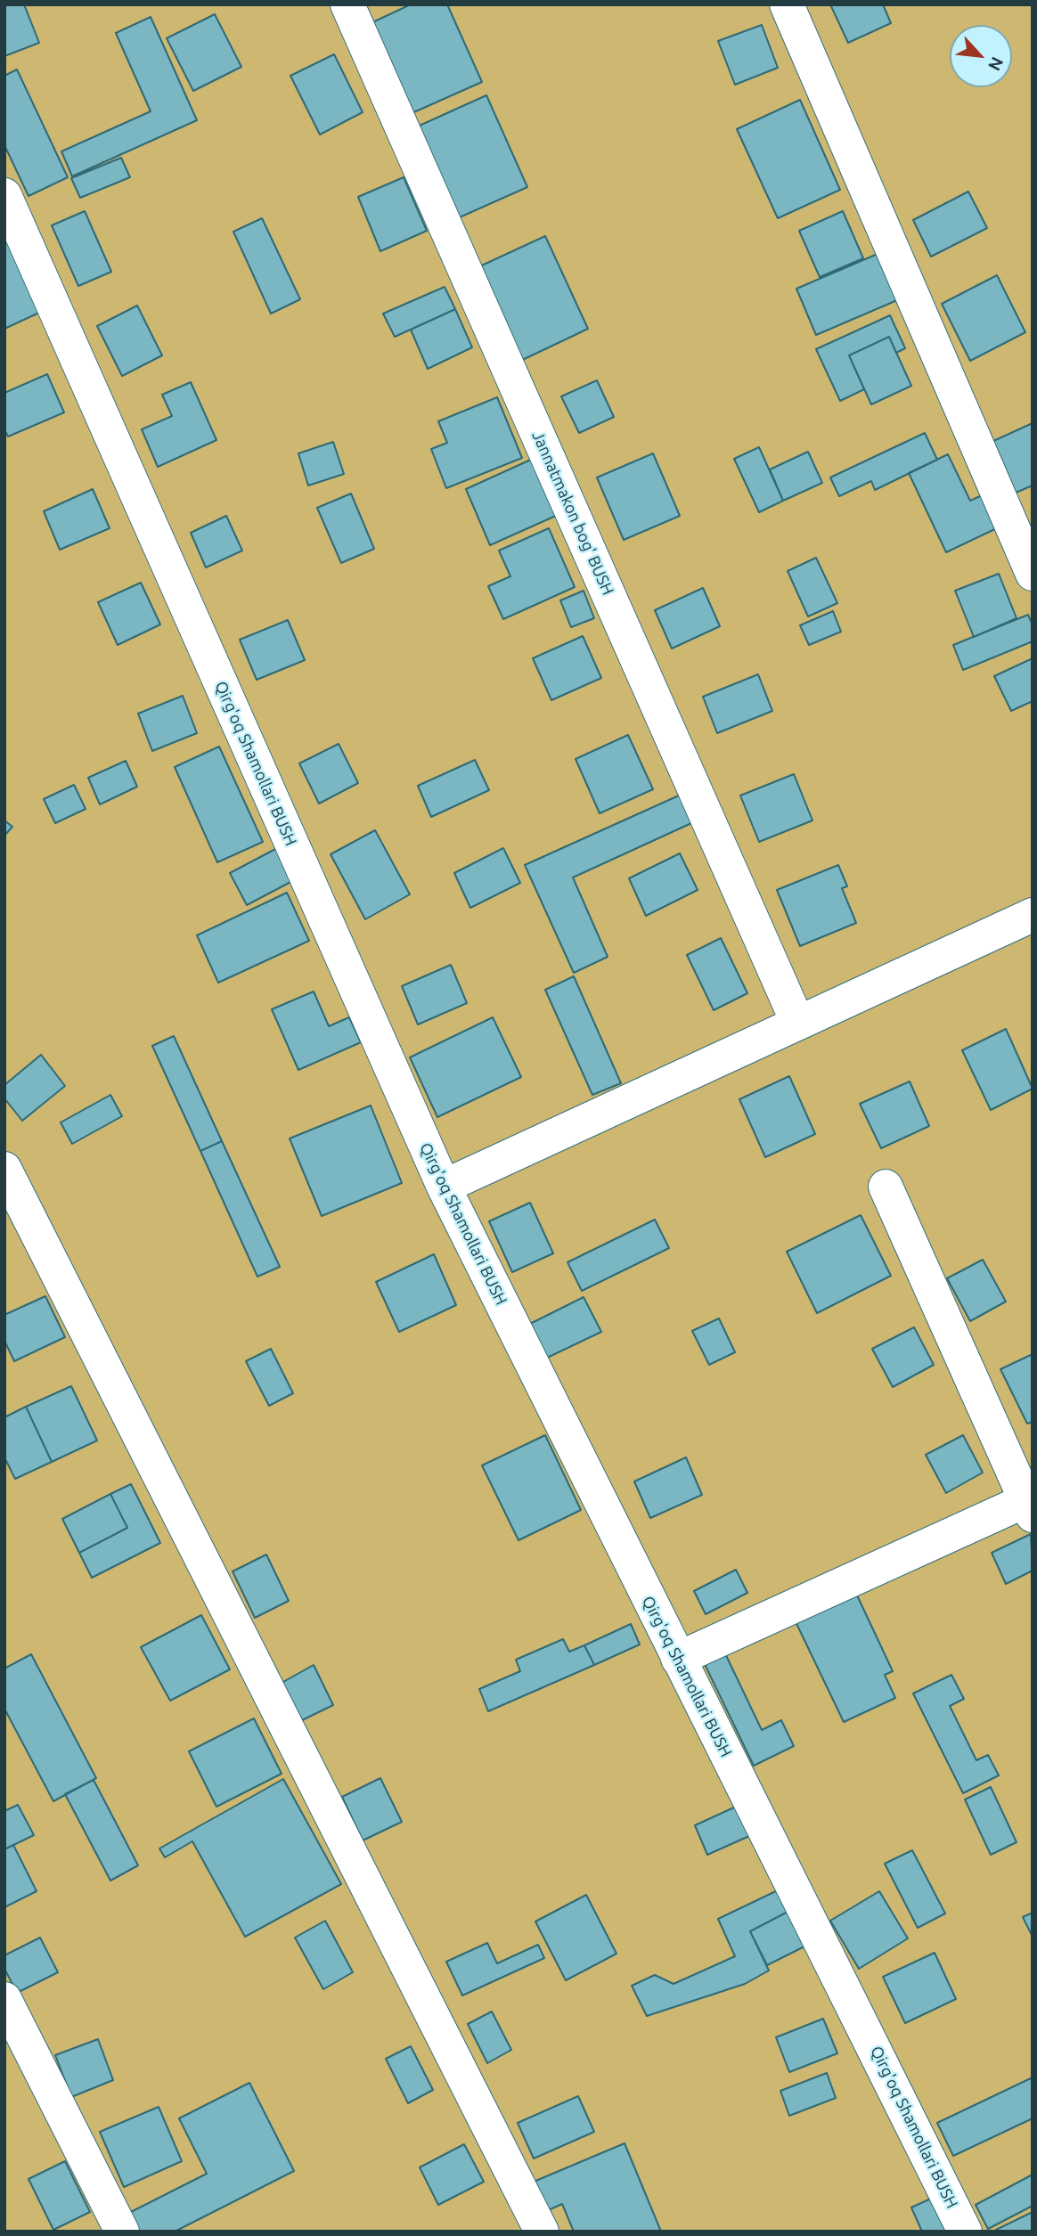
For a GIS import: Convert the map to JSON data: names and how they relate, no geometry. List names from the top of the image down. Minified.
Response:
{"streets":{"street":["Jannatmakon bog' BUSH","Qirg'oq Shamollari BUSH"]},"north":"bottom right"}
